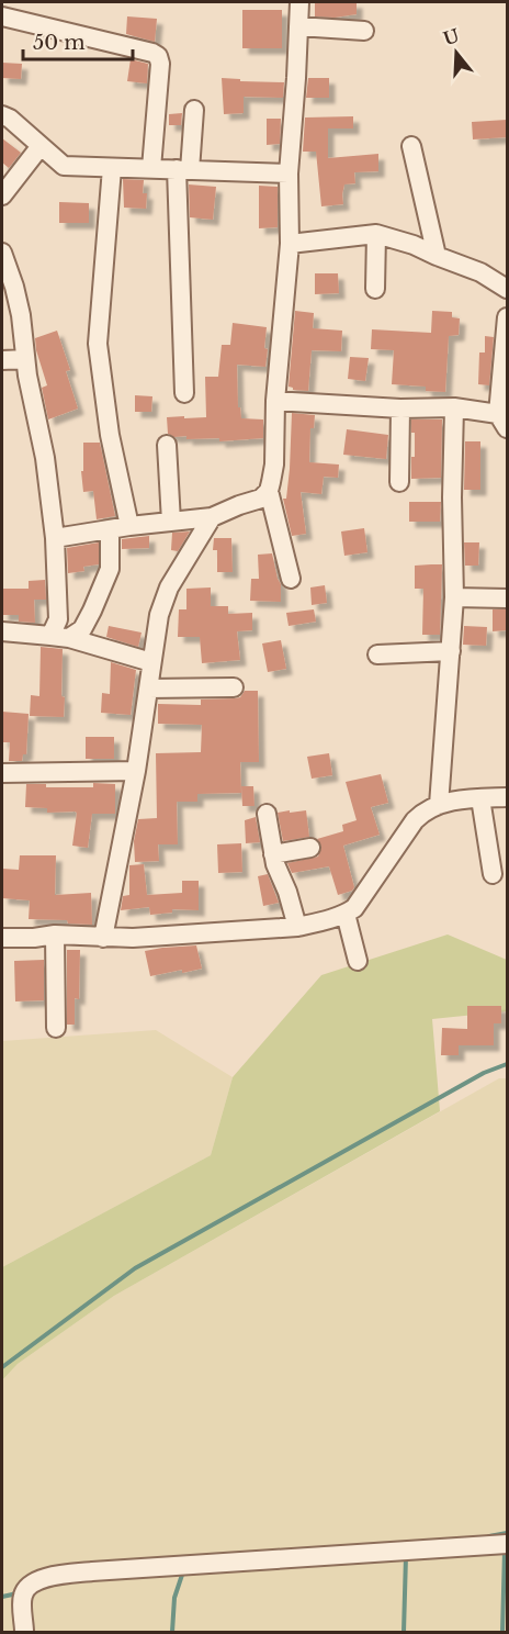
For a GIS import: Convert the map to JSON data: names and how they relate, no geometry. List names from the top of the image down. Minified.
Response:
{"scale_bar":"50 m","north":"top"}
